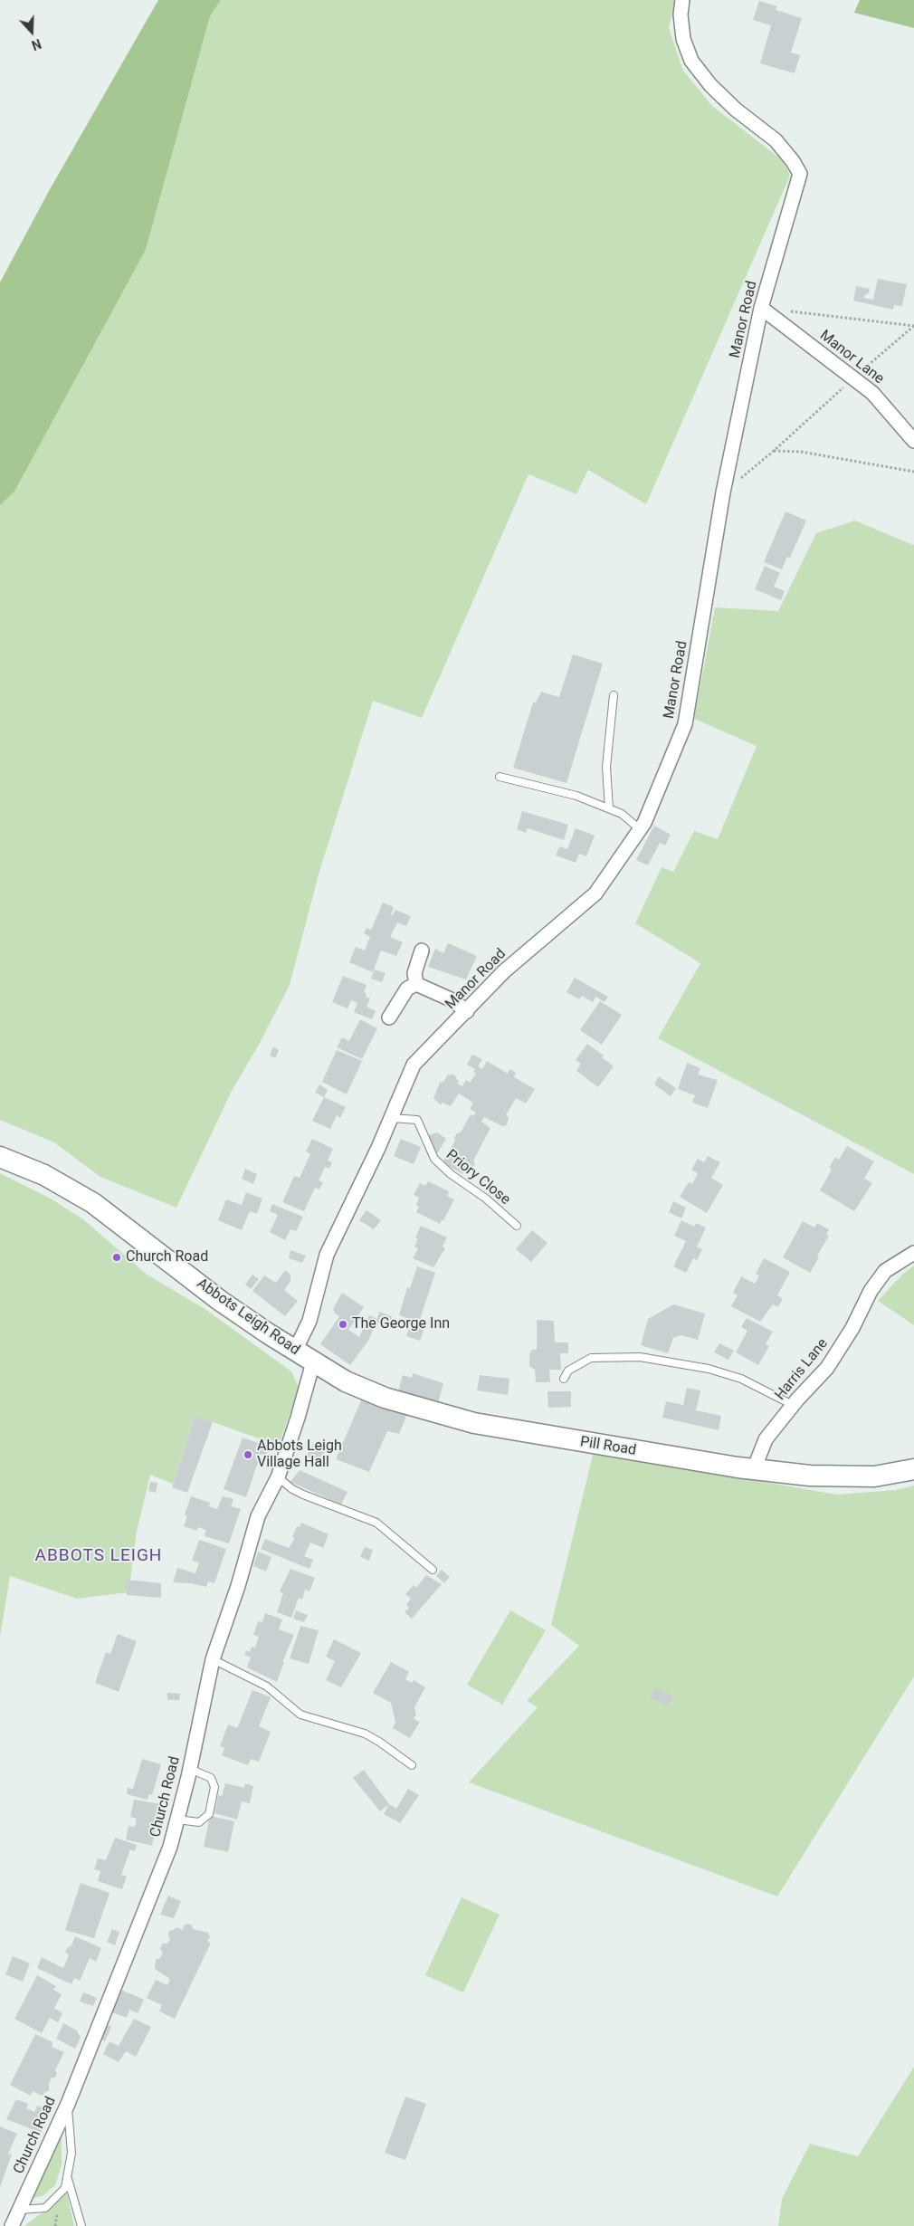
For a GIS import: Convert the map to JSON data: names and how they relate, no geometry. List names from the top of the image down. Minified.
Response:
{"streets":{"main road":["Abbots Leigh Road","Pill Road"],"street":["Manor Road","Manor Lane","Harris Lane","Church Road"],"lane":["Priory Close"]},"crossings":[["Manor Road","Manor Lane"],["Manor Road","Priory Close"],["Manor Road","Abbots Leigh Road"],["Abbots Leigh Road","Pill Road"],["Abbots Leigh Road","Church Road"],["Harris Lane","Pill Road"],["Pill Road","Church Road"]],"districts":["ABBOTS LEIGH"],"places":["Church Road","The George Inn","Abbots Leigh Village Hall"],"north":"bottom"}
